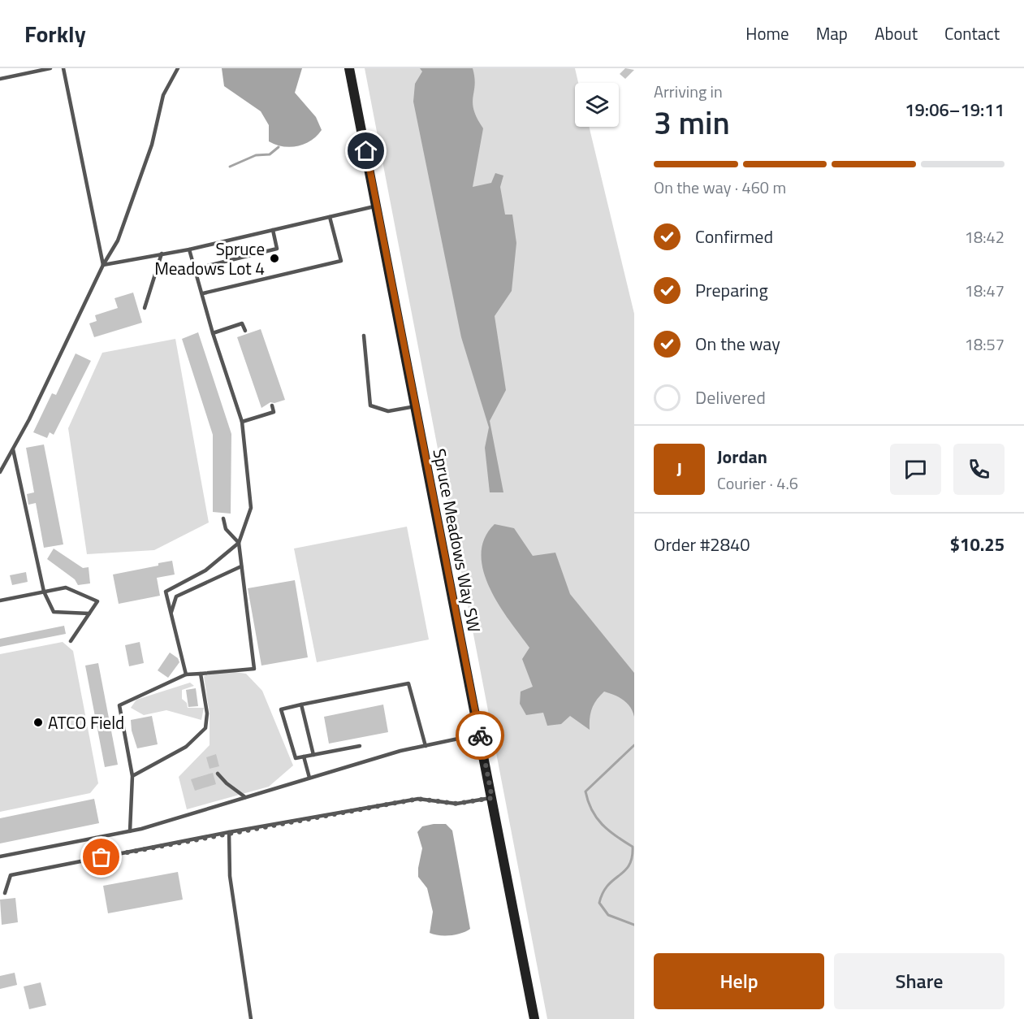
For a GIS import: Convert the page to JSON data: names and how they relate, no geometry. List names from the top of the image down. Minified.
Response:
{"streets":{"main road":["Spruce Meadows Way SW"]},"places":["Spruce Meadows Lot 4","ATCO Field"],"page":{"header":"Forkly","nav":["Home","Map","About","Contact"],"heading":["3 min","Arriving in","19:06–19:11"],"panel":["Jordan","Courier · 4.6","Order #2840","$10.25"],"bar":"On the way · 460 m","list":[["Confirmed","18:42"],["Preparing","18:47"],["On the way","18:57"],"Delivered"],"round":"J","buttons":["Help","Share"]}}
